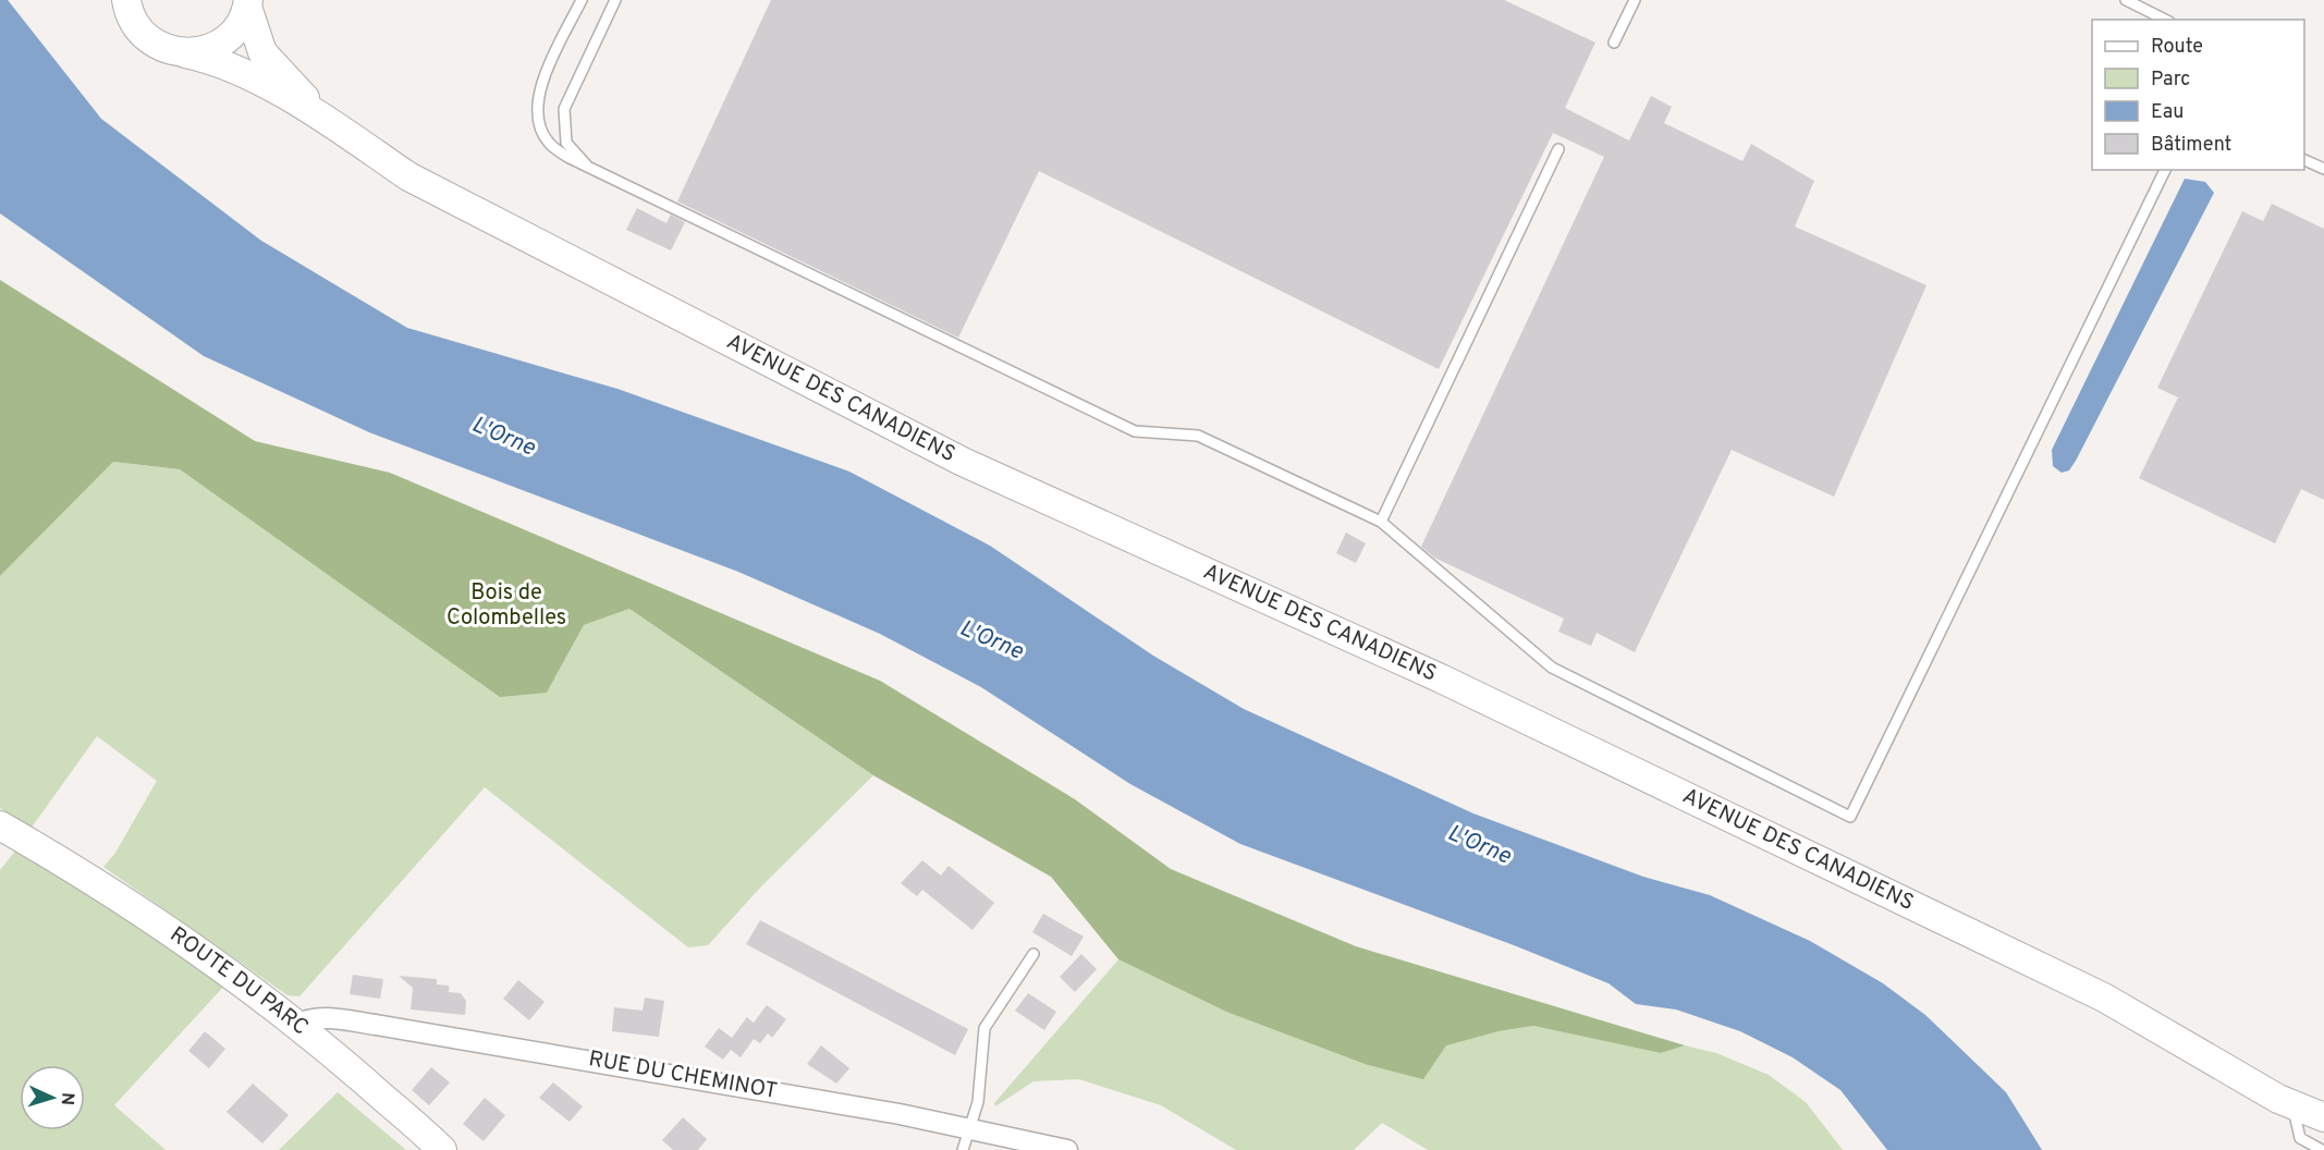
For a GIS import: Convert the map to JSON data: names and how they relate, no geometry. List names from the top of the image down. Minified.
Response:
{"streets":{"street":["AVENUE DES CANADIENS","ROUTE DU PARC","RUE DU CHEMINOT"]},"crossings":[["ROUTE DU PARC","RUE DU CHEMINOT"]],"water":["L'Orne"],"parks":["Bois de Colombelles"],"legend":["Route","Parc","Eau","Bâtiment"],"north":"right"}
